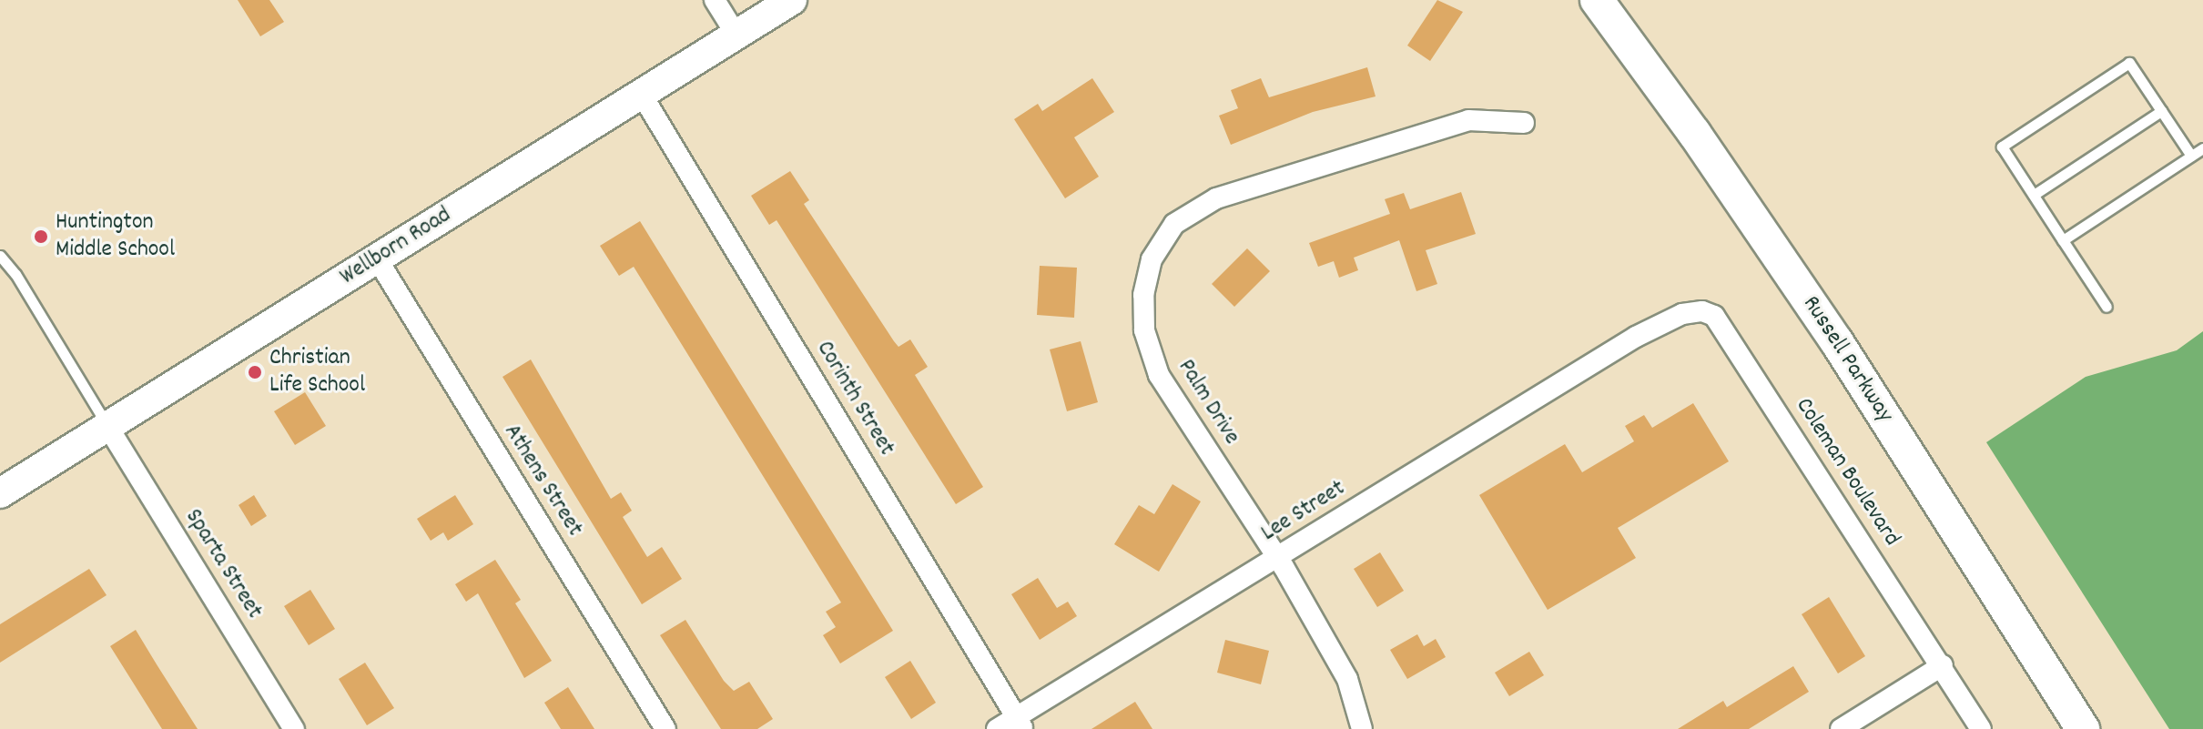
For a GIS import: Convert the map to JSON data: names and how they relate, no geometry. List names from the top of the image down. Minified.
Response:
{"streets":{"main road":["Russell Parkway"],"street":["Wellborn Road","Corinth Street","Palm Drive","Coleman Boulevard","Athens Street","Lee Street","Sparta Street"]},"crossings":[["Wellborn Road","Corinth Street"],["Wellborn Road","Athens Street"],["Wellborn Road","Sparta Street"],["Corinth Street","Lee Street"],["Palm Drive","Lee Street"],["Coleman Boulevard","Lee Street"]],"places":["Huntington Middle School","Christian Life School"]}
